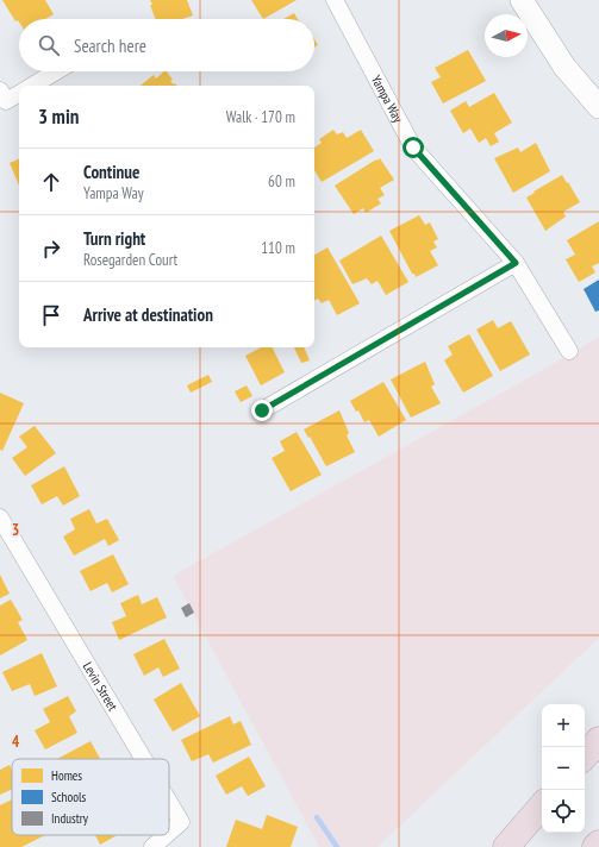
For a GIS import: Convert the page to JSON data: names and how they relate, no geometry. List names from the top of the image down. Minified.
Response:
{"streets":{"street":["Yampa Way","Levin Street"]},"legend":["Homes","Schools","Industry"],"north":"right","page":{"search":"Search here","heading":["3 min","Walk · 170 m"],"list":[["Continue","Yampa Way","60 m"],["Turn right","Rosegarden Court","110 m"],"Arrive at destination"],"map_buttons":["+","−"]},"grid":{"rows":["3","4"]}}
